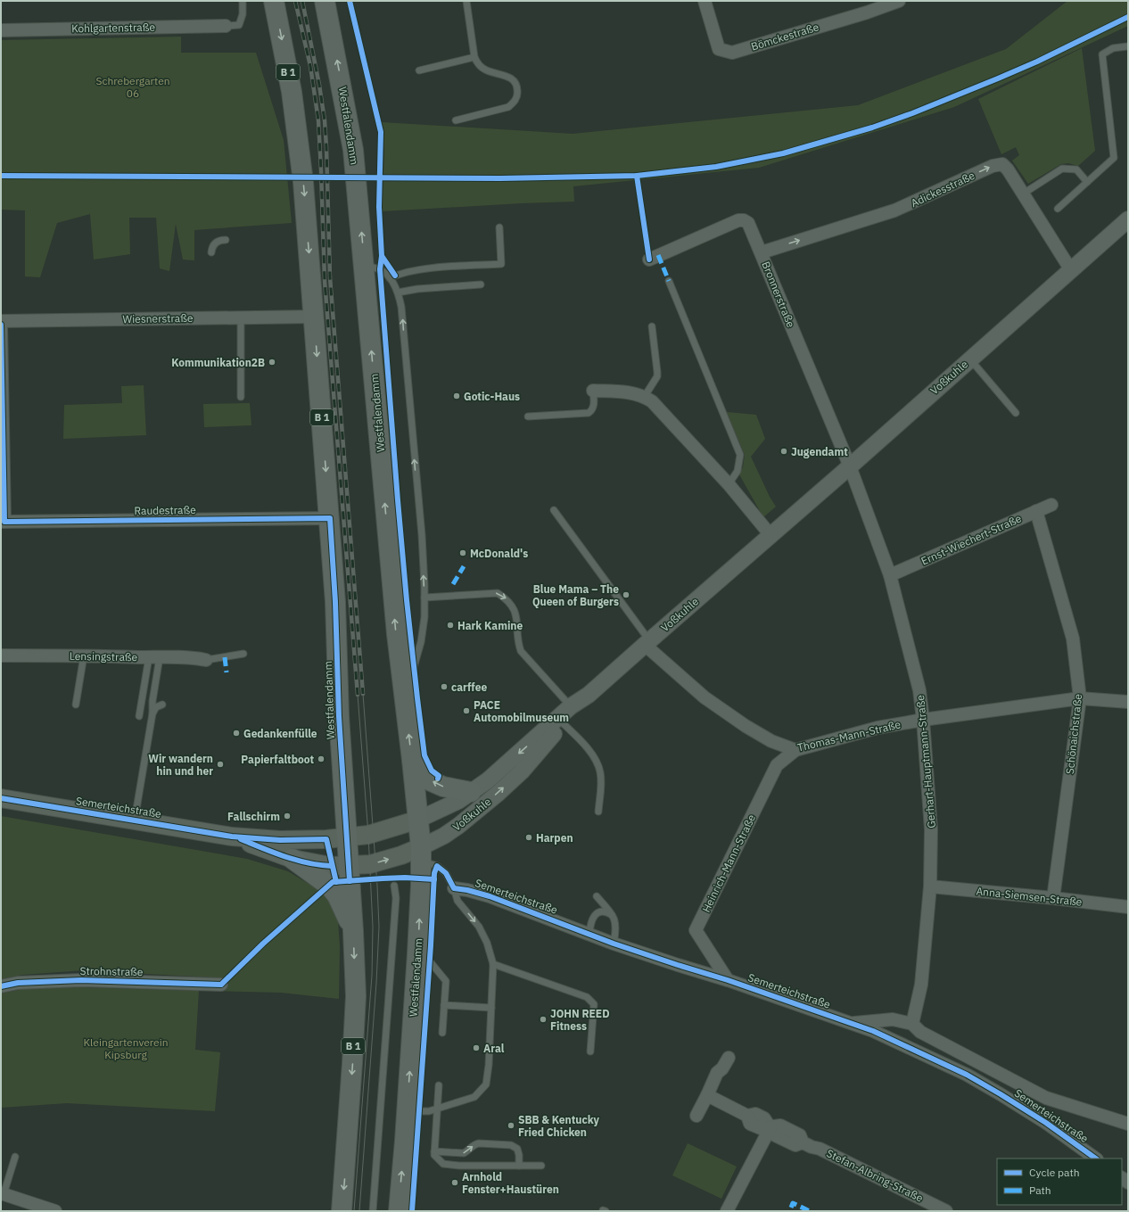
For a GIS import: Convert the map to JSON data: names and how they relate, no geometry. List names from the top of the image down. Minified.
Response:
{"streets":{"main road":["B 1","Westfalendamm","Semerteichstraße"],"street":["Kohlgartenstraße","Bömckestraße","Adickesstraße","Bronnerstraße","Wiesnerstraße","Voßkuhle","Raudestraße","Ernst-Wiechert-Straße","Lensingstraße","Schönaichstraße","Thomas-Mann-Straße","Gerhart-Hauptmann-Straße","Heinrich-Mann-Straße","Anna-Siemsen-Straße","Strohnstraße","Stefan-Albring-Straße"]},"crossings":[["Westfalendamm","Wiesnerstraße"],["Westfalendamm","Voßkuhle"],["Westfalendamm","Raudestraße"],["Westfalendamm","Semerteichstraße"],["Adickesstraße","Bronnerstraße"],["Adickesstraße","Voßkuhle"],["Bronnerstraße","Voßkuhle"],["Bronnerstraße","Gerhart-Hauptmann-Straße"],["Voßkuhle","Thomas-Mann-Straße"],["Voßkuhle","Gerhart-Hauptmann-Straße"],["Voßkuhle","Semerteichstraße"],["Ernst-Wiechert-Straße","Schönaichstraße"],["Ernst-Wiechert-Straße","Gerhart-Hauptmann-Straße"],["Schönaichstraße","Thomas-Mann-Straße"],["Schönaichstraße","Anna-Siemsen-Straße"],["Thomas-Mann-Straße","Gerhart-Hauptmann-Straße"],["Thomas-Mann-Straße","Heinrich-Mann-Straße"],["Gerhart-Hauptmann-Straße","Semerteichstraße"],["Gerhart-Hauptmann-Straße","Anna-Siemsen-Straße"],["Semerteichstraße","Heinrich-Mann-Straße"]],"one_way":["Adickesstraße"],"parks":["Schrebergarten 06","Kleingartenverein Kipsburg"],"places":["Kommunikation2B","Gotic-Haus","Jugendamt","McDonald's","Blue Mama – The Queen of Burgers","Hark Kamine","carffee","PACE Automobilmuseum","Gedankenfülle","Papierfaltboot","Wir wandern hin und her","Fallschirm","Harpen","JOHN REED Fitness","Aral","SBB & Kentucky Fried Chicken","Arnhold Fenster+Haustüren"],"legend":["Cycle path","Path"]}
